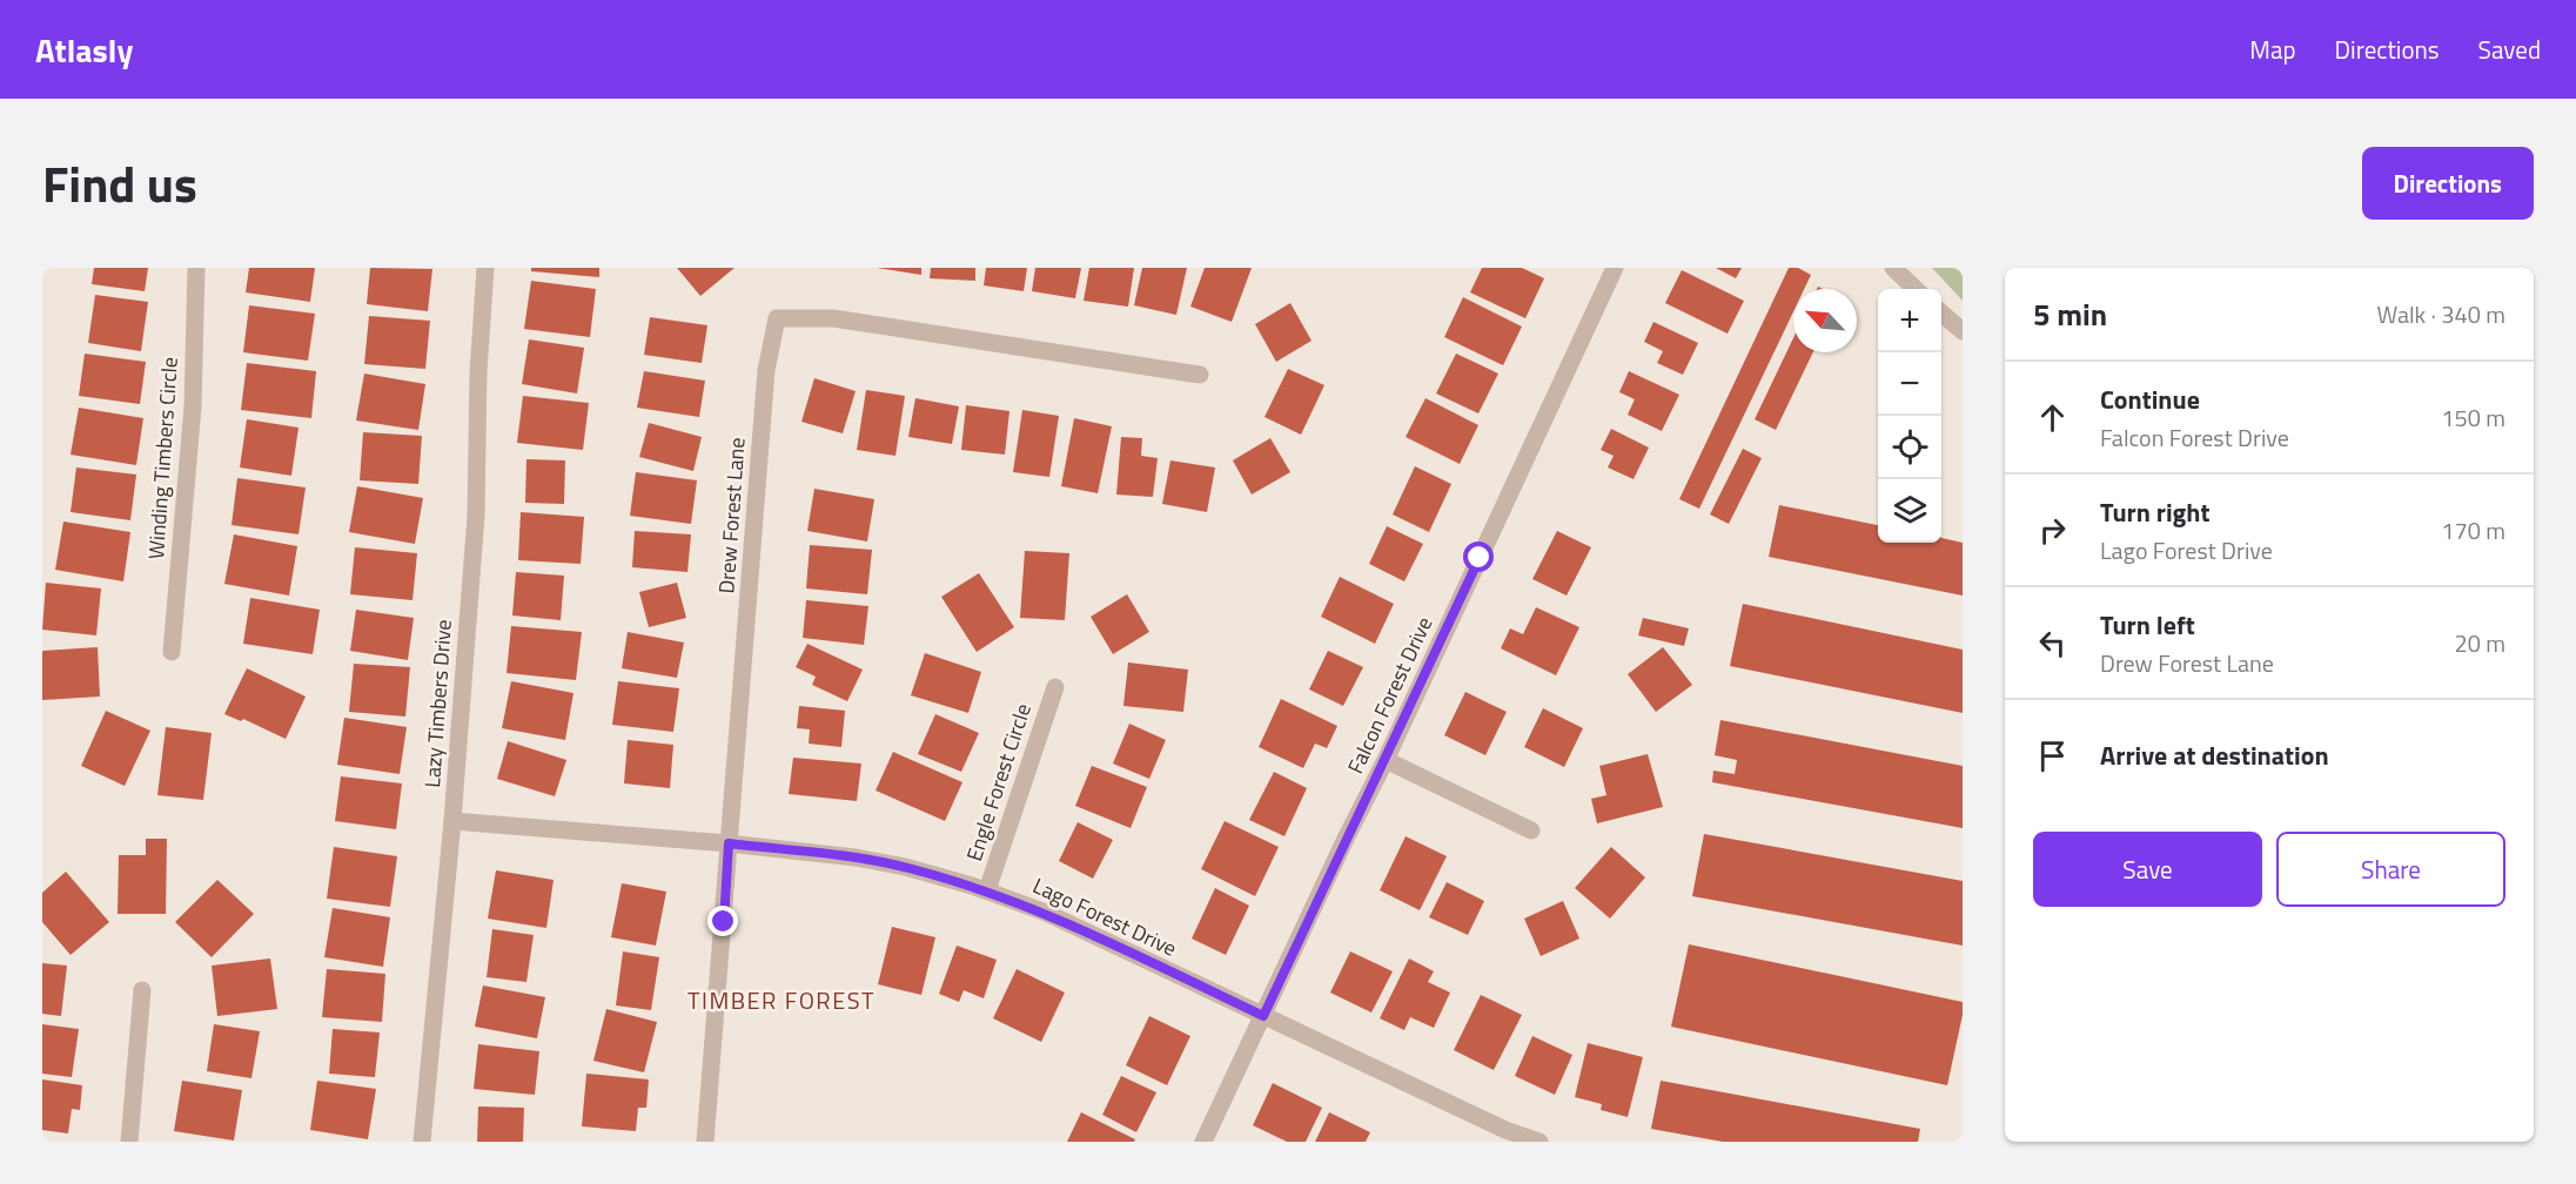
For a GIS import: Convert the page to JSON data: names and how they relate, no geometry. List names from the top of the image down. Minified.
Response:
{"streets":{"street":["Winding Timbers Circle","Drew Forest Lane","Falcon Forest Drive","Lazy Timbers Drive","Engle Forest Circle","Lago Forest Drive"]},"crossings":[["Drew Forest Lane","Lago Forest Drive"],["Falcon Forest Drive","Lago Forest Drive"],["Lazy Timbers Drive","Lago Forest Drive"],["Engle Forest Circle","Lago Forest Drive"]],"districts":["TIMBER FOREST"],"north":"top left","page":{"header":"Atlasly","nav":["Map","Directions","Saved"],"title":"Find us","buttons":["Directions",["Save","Share"]],"heading":["5 min","Walk · 340 m"],"map_buttons":["+","−"],"list":[["Continue","Falcon Forest Drive","150 m"],["Turn right","Lago Forest Drive","170 m"],["Turn left","Drew Forest Lane","20 m"],"Arrive at destination"]}}
